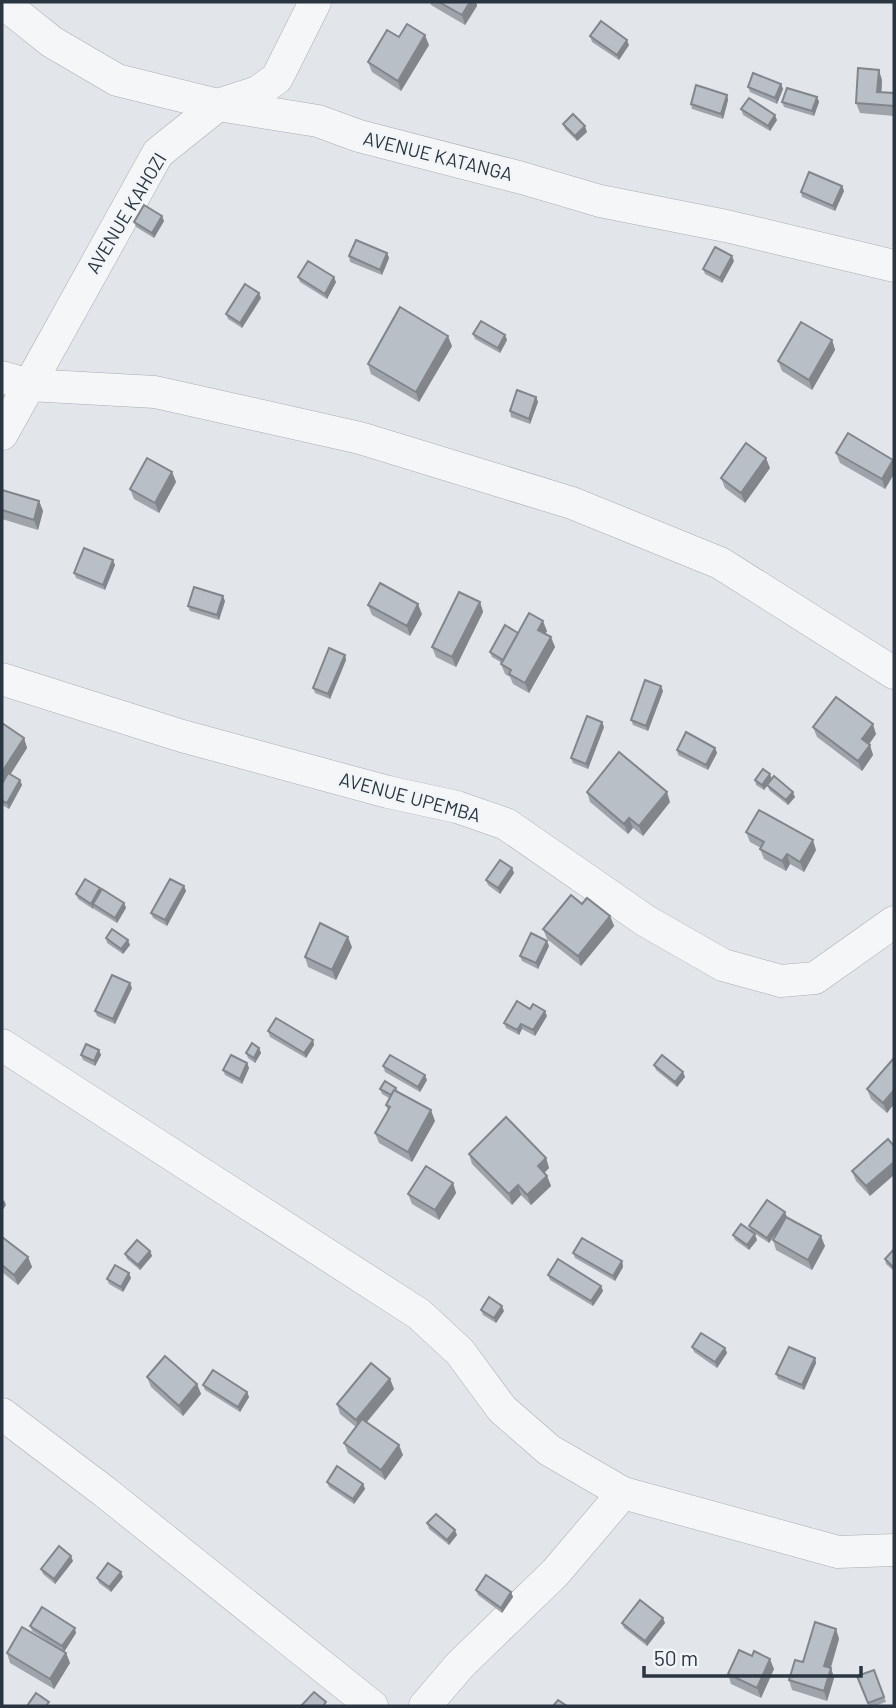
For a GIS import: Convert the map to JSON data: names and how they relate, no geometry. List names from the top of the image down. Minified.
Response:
{"streets":{"street":["AVENUE KATANGA","AVENUE KAHOZI","AVENUE UPEMBA"]},"crossings":[["AVENUE KATANGA","AVENUE KAHOZI"]],"scale_bar":"50 m"}
